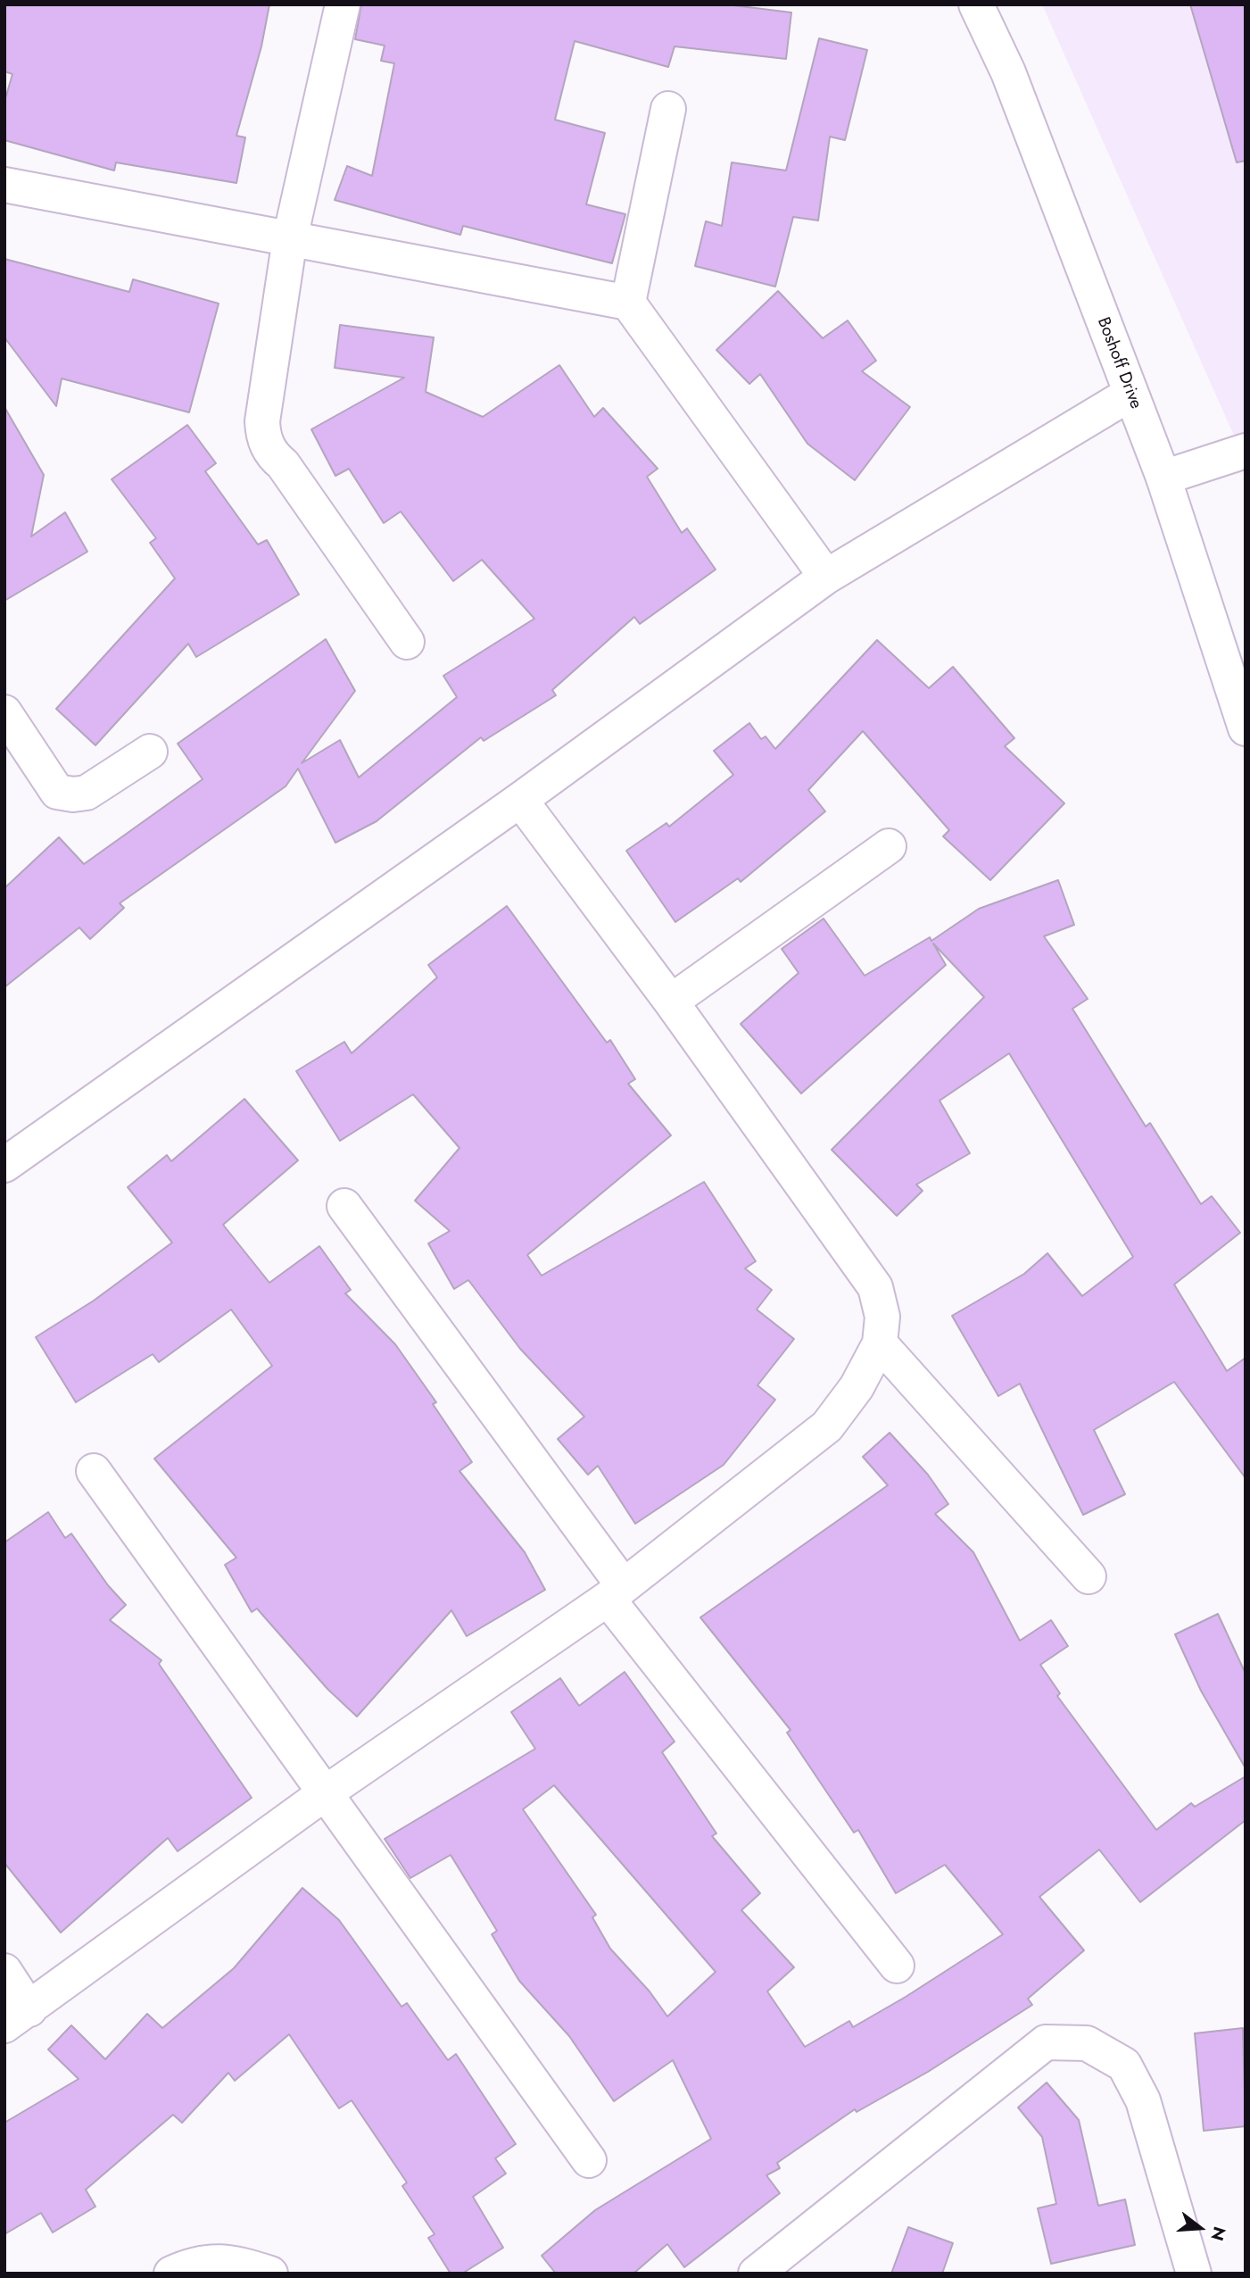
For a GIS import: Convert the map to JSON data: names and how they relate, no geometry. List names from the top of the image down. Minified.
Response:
{"streets":{"street":["Boshoff Drive"]},"north":"right"}
